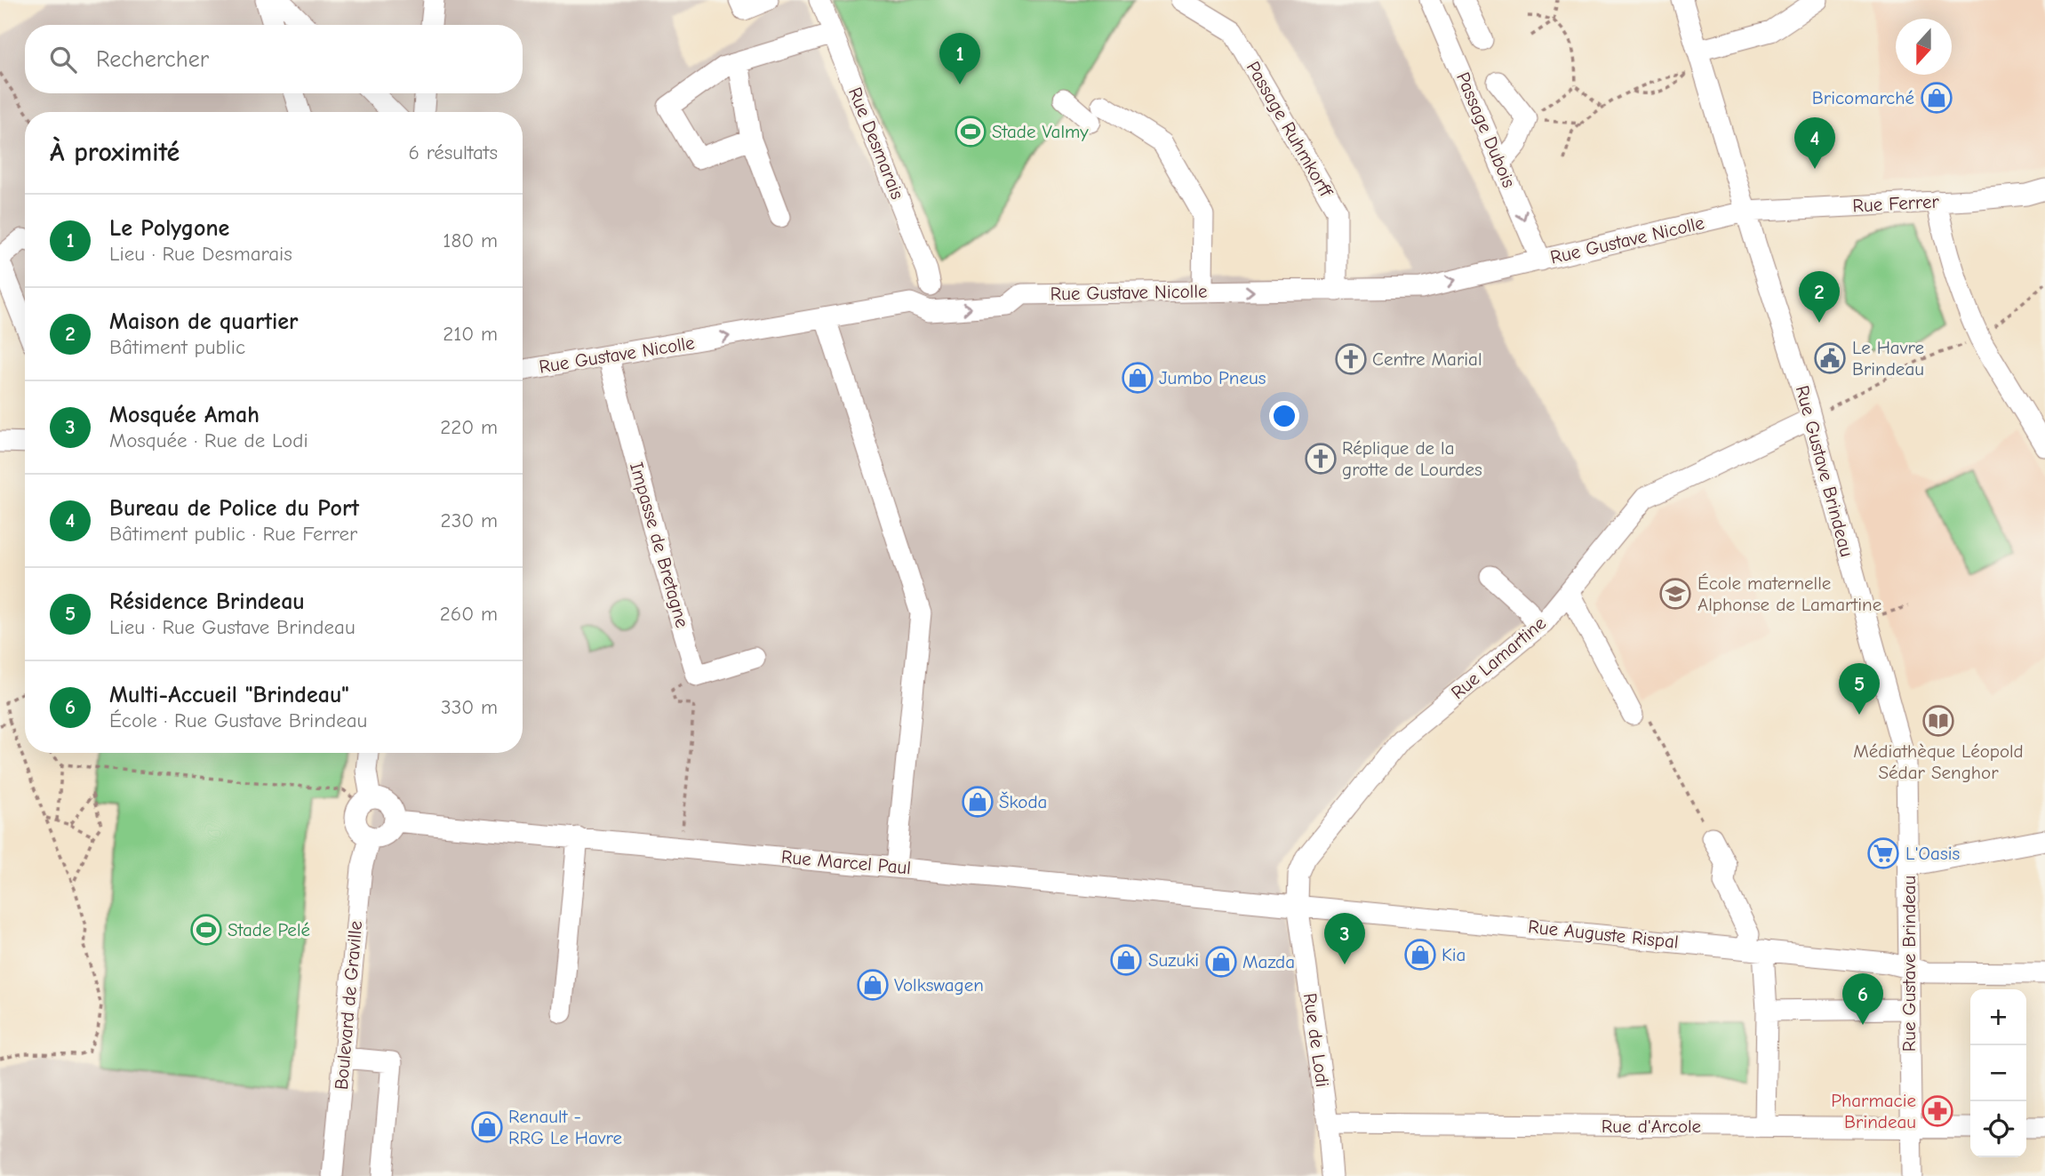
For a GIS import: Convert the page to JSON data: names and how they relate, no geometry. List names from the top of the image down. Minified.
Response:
{"streets":{"street":["Passage Ruhmkorff","Passage Dubois","Rue Desmarais","Rue Ferrer","Rue Gustave Nicolle","Rue Gustave Brindeau","Impasse de Bretagne","Rue Lamartine","Rue Marcel Paul","Rue Auguste Rispal","Boulevard de Graville","Rue de Lodi","Rue d'Arcole"]},"crossings":[["Passage Ruhmkorff","Rue Gustave Nicolle"],["Passage Dubois","Rue Gustave Nicolle"],["Rue Ferrer","Rue Gustave Nicolle"],["Rue Ferrer","Rue Gustave Brindeau"],["Rue Gustave Nicolle","Rue Gustave Brindeau"],["Rue Gustave Nicolle","Impasse de Bretagne"],["Rue Gustave Brindeau","Rue Lamartine"],["Rue Gustave Brindeau","Rue Auguste Rispal"],["Rue Gustave Brindeau","Rue d'Arcole"],["Rue Lamartine","Rue Marcel Paul"],["Rue Lamartine","Rue Auguste Rispal"],["Rue Lamartine","Rue de Lodi"],["Rue Marcel Paul","Rue Auguste Rispal"],["Rue Marcel Paul","Boulevard de Graville"],["Rue Marcel Paul","Rue de Lodi"],["Rue Auguste Rispal","Rue de Lodi"],["Rue de Lodi","Rue d'Arcole"]],"one_way":["Passage Dubois","Rue Gustave Nicolle"],"places":{"shop":["Bricomarché","Jumbo Pneus","Škoda","Kia","Suzuki","Mazda","Volkswagen","Renault - RRG Le Havre"],"sports":["Stade Valmy","Stade Pelé"],"public building":["Le Havre Brindeau"],"church":["Centre Marial","Réplique de la grotte de Lourdes"],"school or university":["École maternelle Alphonse de Lamartine"],"library":["Médiathèque Léopold Sédar Senghor"],"supermarket":["L'Oasis"],"pharmacy":["Pharmacie Brindeau"]},"north":"bottom","page":{"search":"Rechercher","pins":["1","4","2","5","3","6"],"heading":["À proximité","6 résultats"],"list":[{"mark":"1","name":"Le Polygone","note":"Lieu · Rue Desmarais","value":"180 m"},{"mark":"2","name":"Maison de quartier","note":"Bâtiment public","value":"210 m"},{"mark":"3","name":"Mosquée Amah","note":"Mosquée · Rue de Lodi","value":"220 m"},{"mark":"4","name":"Bureau de Police du Port","note":"Bâtiment public · Rue Ferrer","value":"230 m"},{"mark":"5","name":"Résidence Brindeau","note":"Lieu · Rue Gustave Brindeau","value":"260 m"},{"mark":"6","name":"Multi-Accueil \"Brindeau\"","note":"École · Rue Gustave Brindeau","value":"330 m"}],"map_buttons":["+","−"]}}
